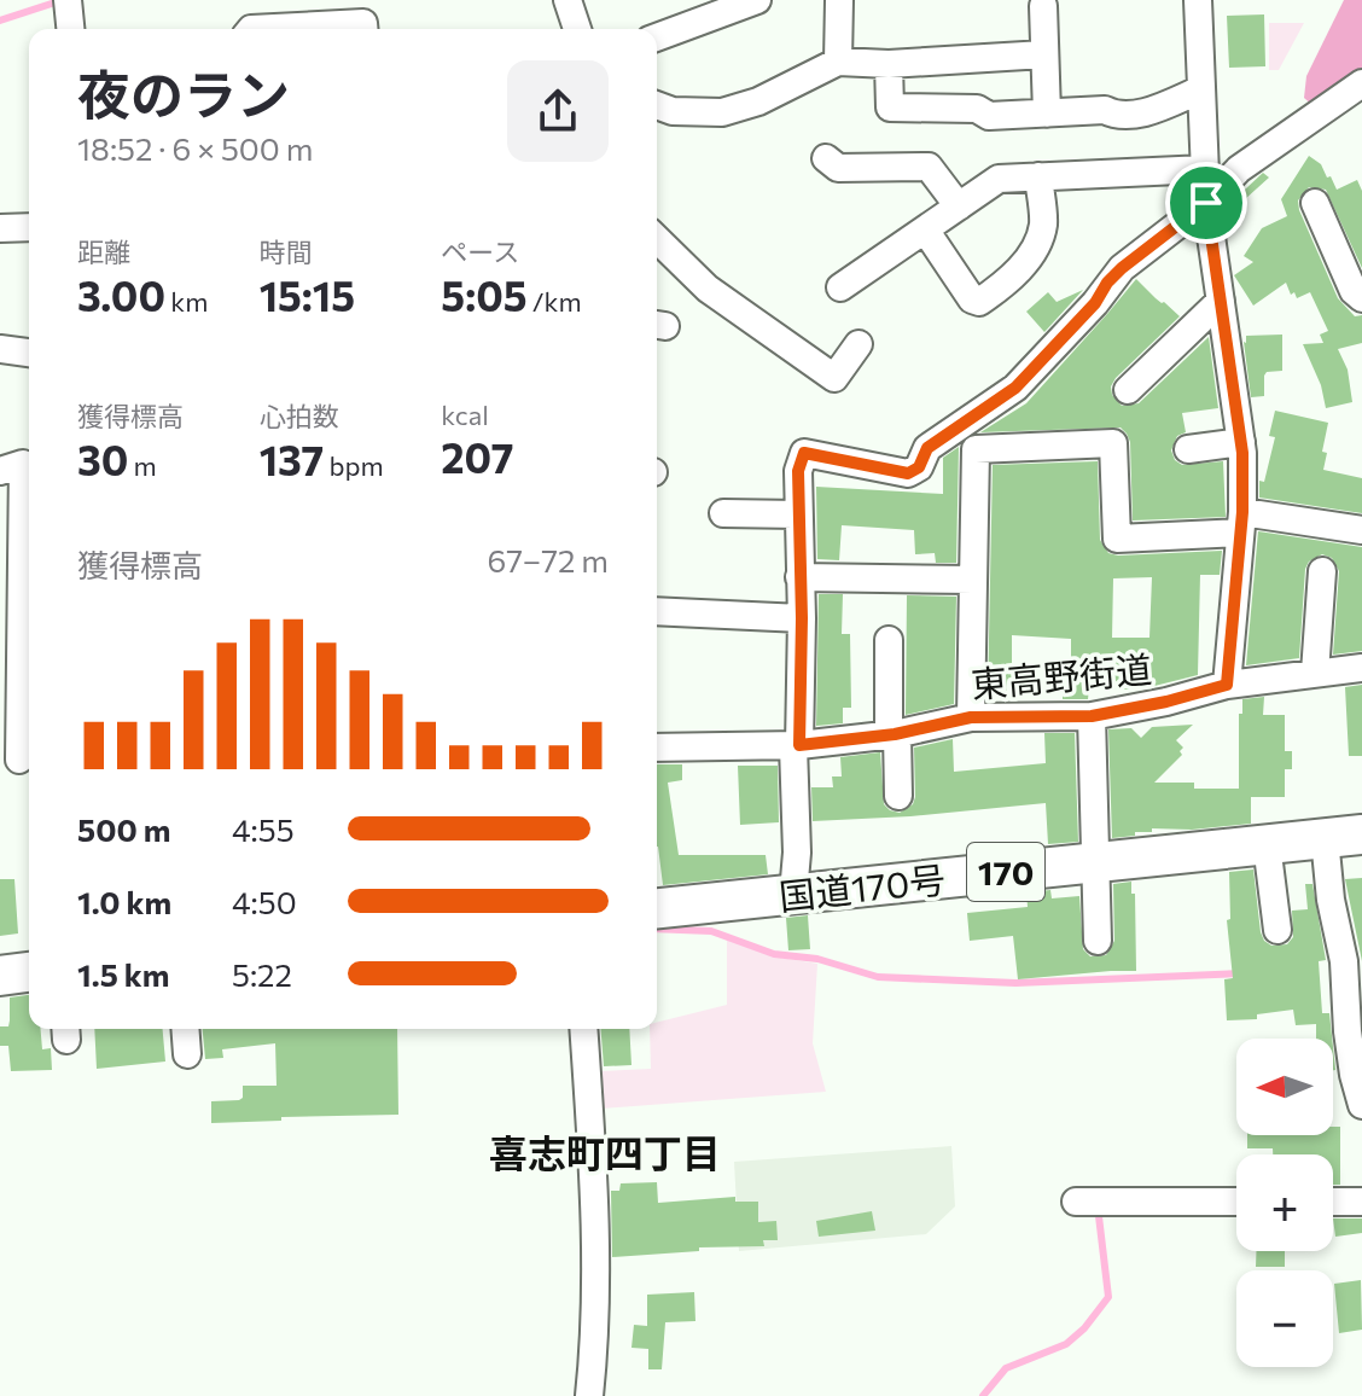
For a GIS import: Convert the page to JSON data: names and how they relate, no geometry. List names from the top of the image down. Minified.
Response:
{"streets":{"highway":["170","国道170号"],"street":["東高野街道"]},"districts":["喜志町四丁目"],"north":"left","page":{"heading":["夜のラン","18:52 · 6 × 500 m"],"stats":[["距離","3.00 km"],["時間","15:15"],["ペース","5:05 /km"],["獲得標高","30 m"],["心拍数","137 bpm"],["kcal","207"]],"chart":["獲得標高","67–72 m"],"list":[{"name":"500 m","note":"4:55"},{"name":"1.0 km","note":"4:50"},{"name":"1.5 km","note":"5:22"}],"map_buttons":["+","−"]}}
